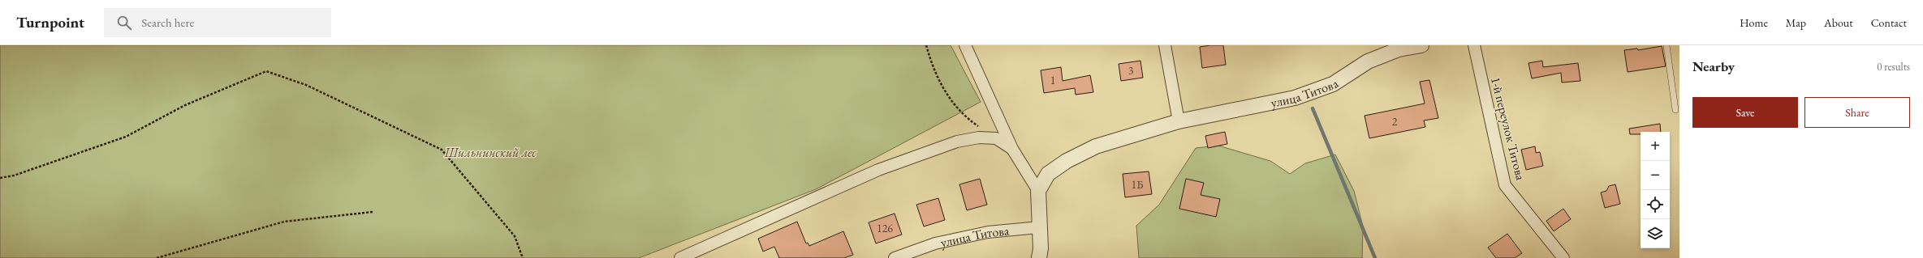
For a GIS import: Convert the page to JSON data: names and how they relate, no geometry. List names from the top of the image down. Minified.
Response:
{"streets":{"street":["улица Титова","1-й переулок Титова"]},"parks":["Шильнинский лес"],"house_numbers":["3","1","2","1Б","126"],"page":{"header":"Turnpoint","search":"Search here","nav":["Home","Map","About","Contact"],"heading":["Nearby","0 results"],"buttons":["Save","Share"],"map_buttons":["+","−"]}}
